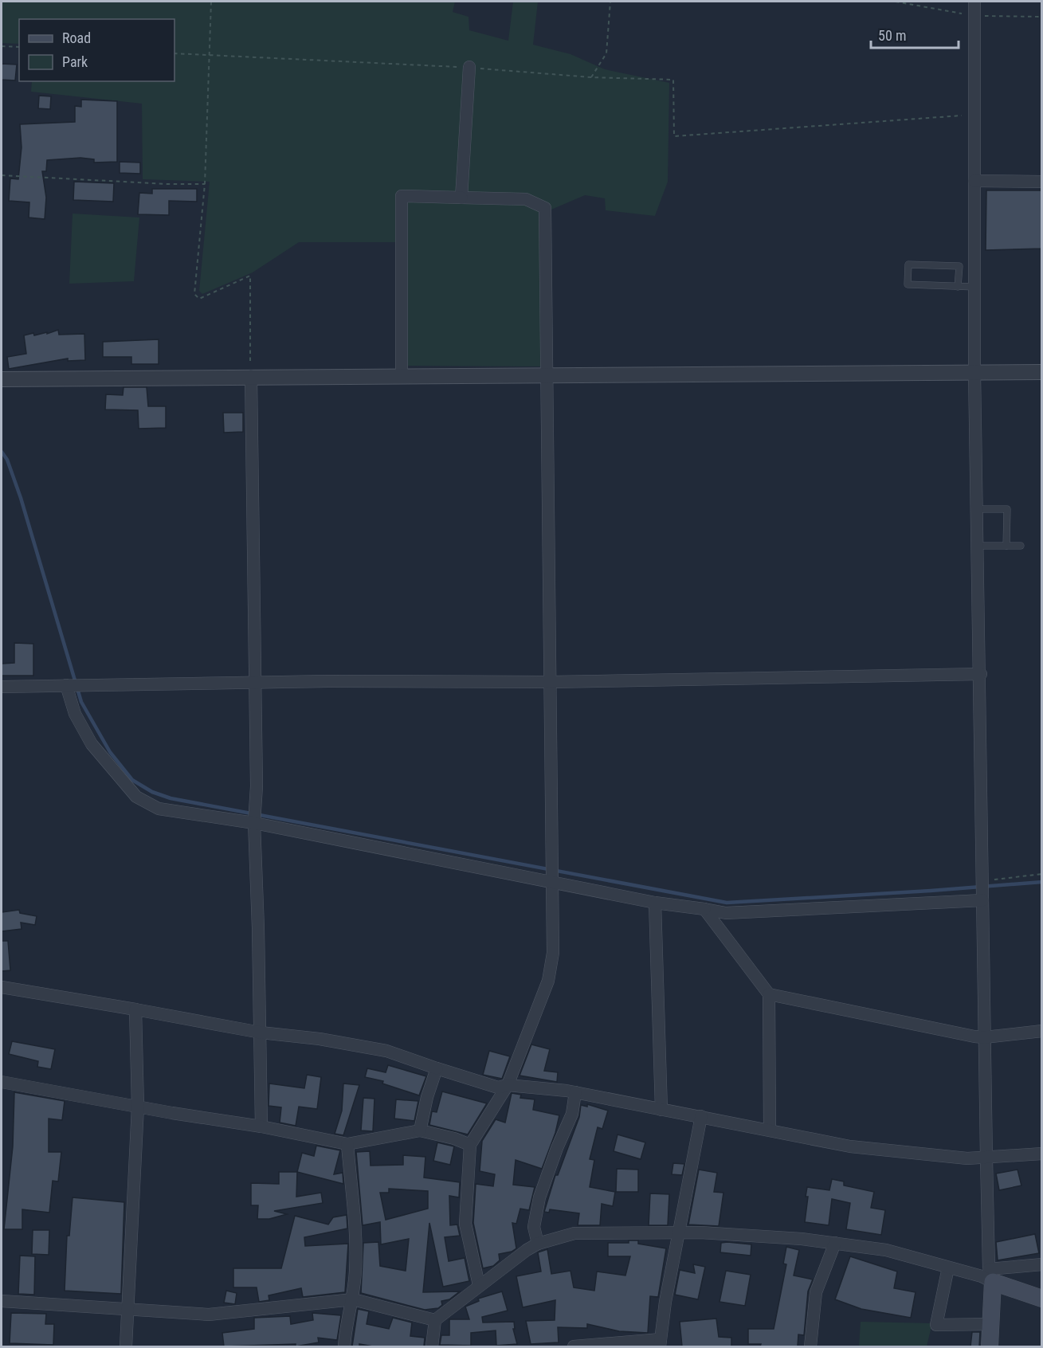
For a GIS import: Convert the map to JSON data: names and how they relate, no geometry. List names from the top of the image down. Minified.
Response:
{"legend":["Road","Park"],"scale_bar":"50 m"}
